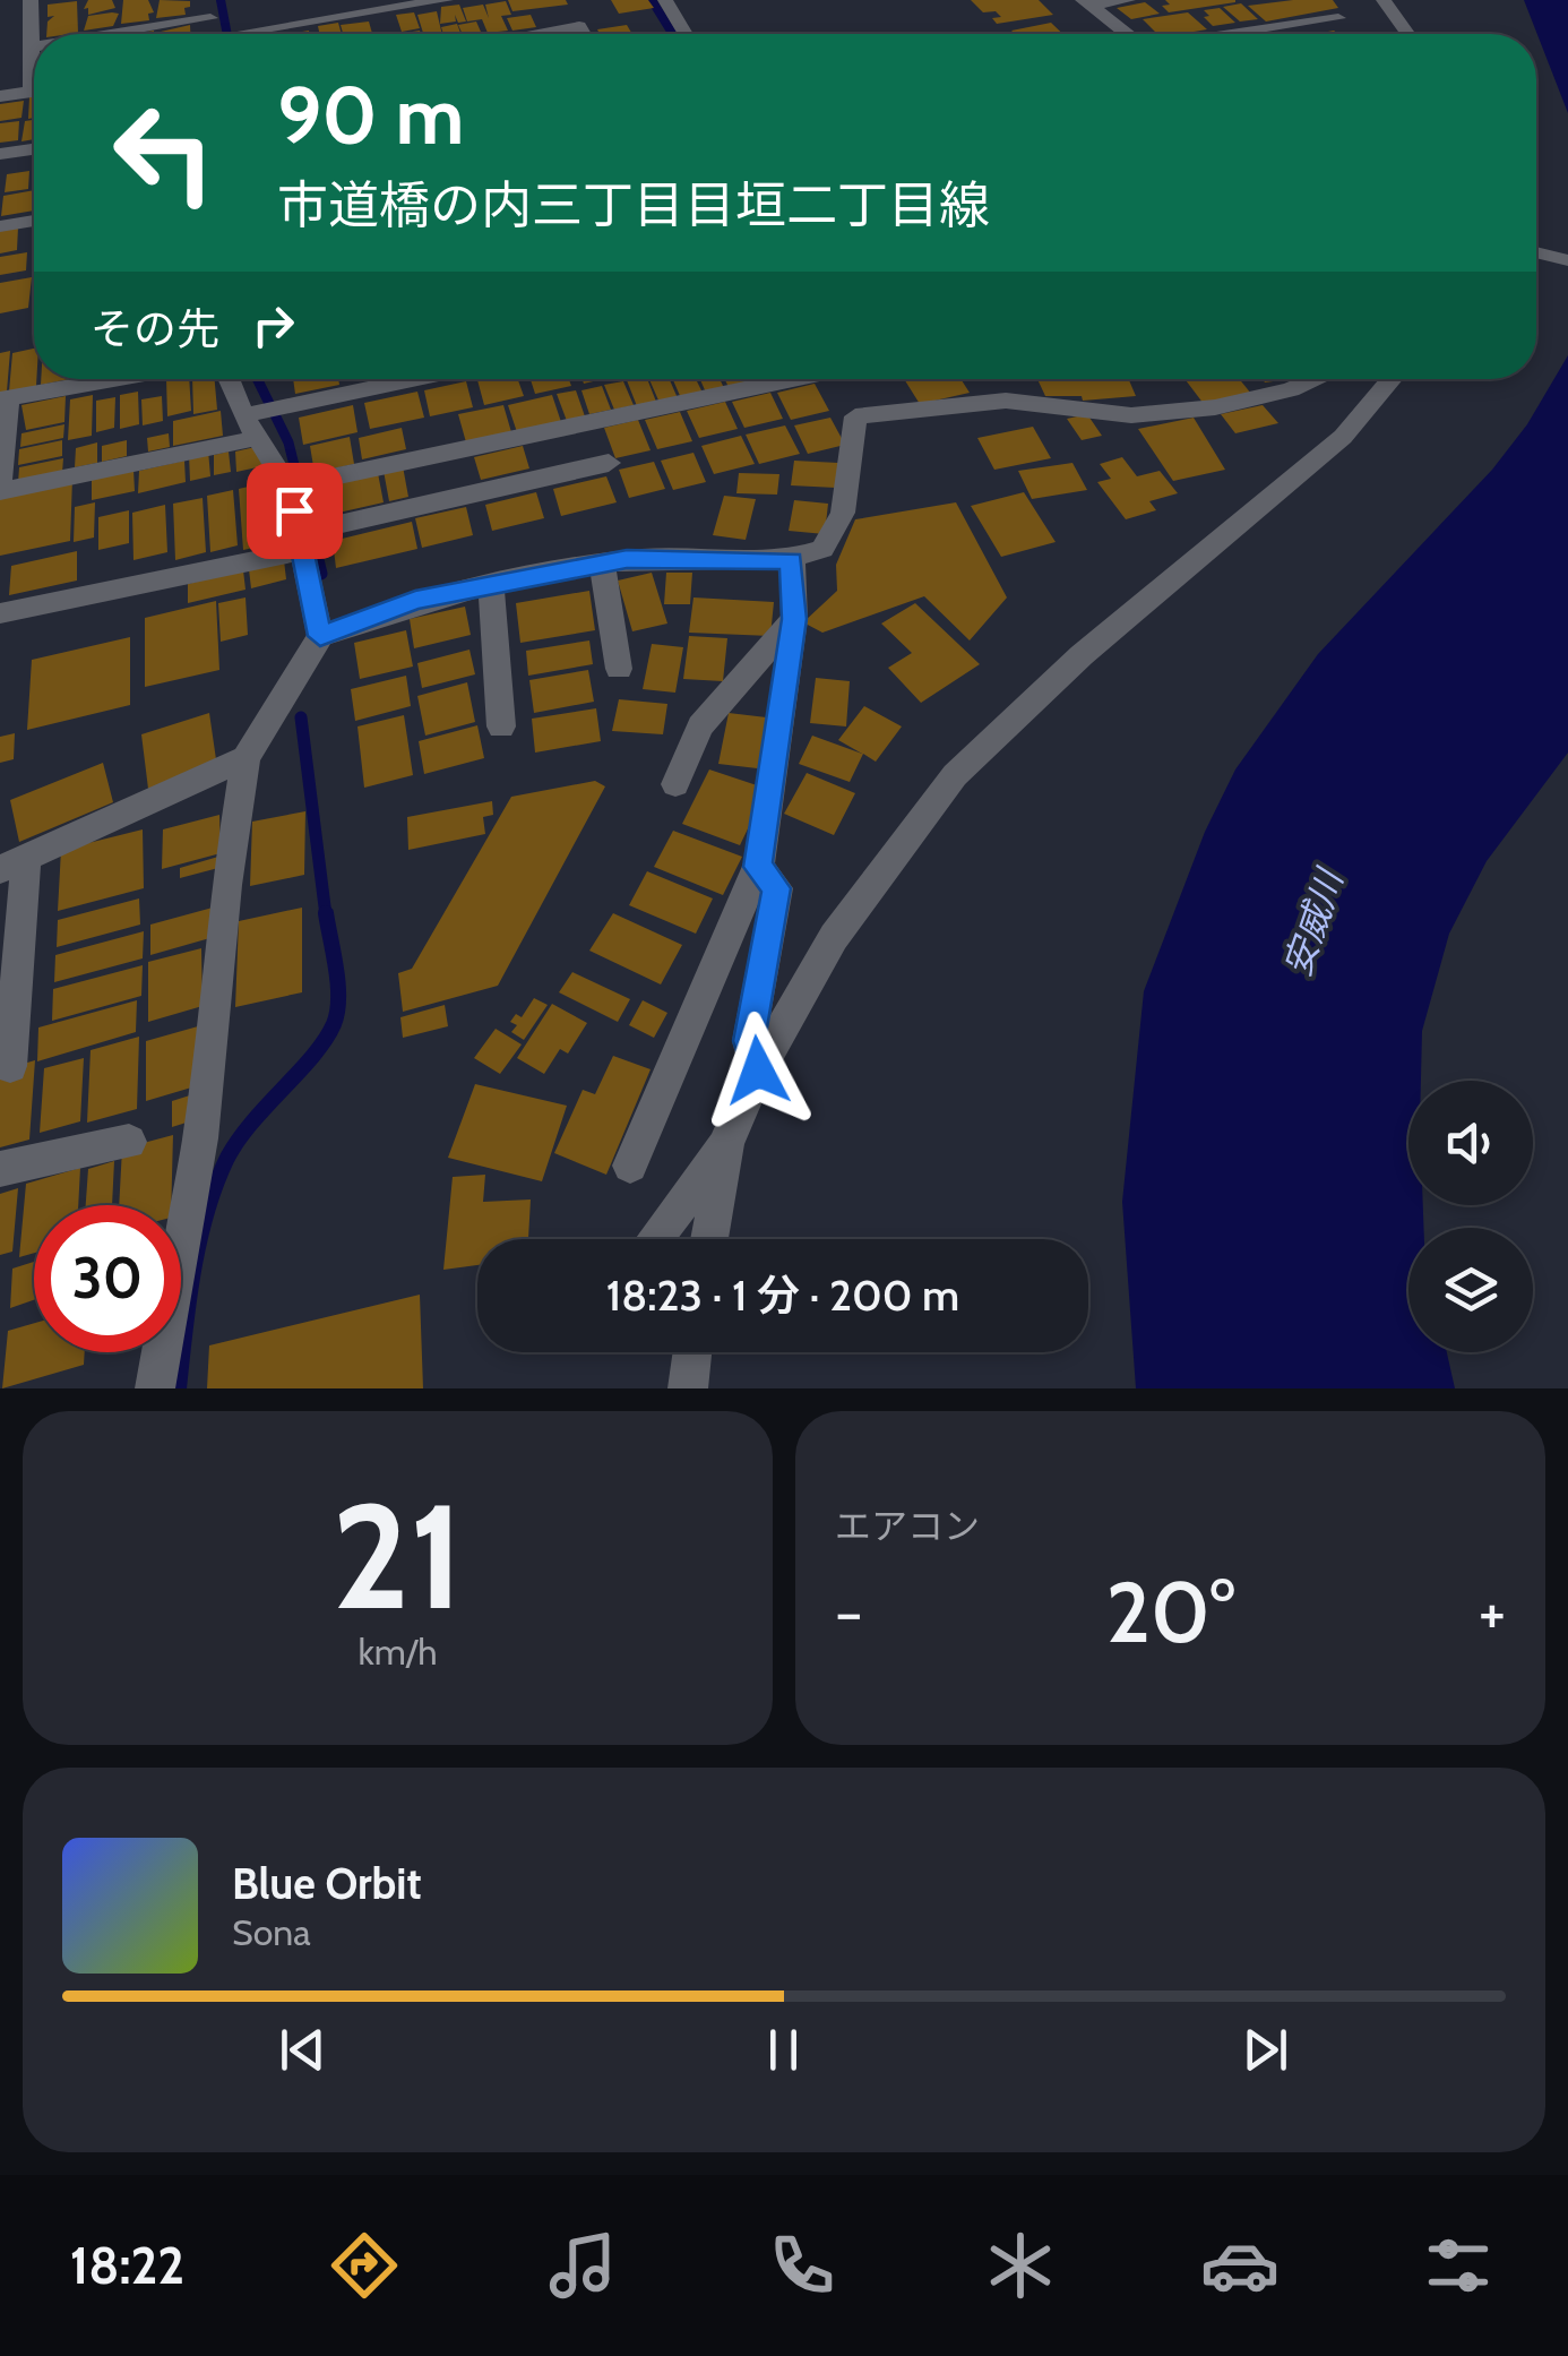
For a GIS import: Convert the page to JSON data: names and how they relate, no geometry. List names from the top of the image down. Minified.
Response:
{"water":["安威川"],"page":{"turn":["90 m","市道橋の内三丁目目垣二丁目線"],"then":"その先","limit":"30","trip":"18:23 · 1 分 · 200 m","tile":[["21","km/h"],"エアコン"],"heat":["−","20°","+"],"song":["Blue Orbit","Sona"],"tabs":"18:22"}}
